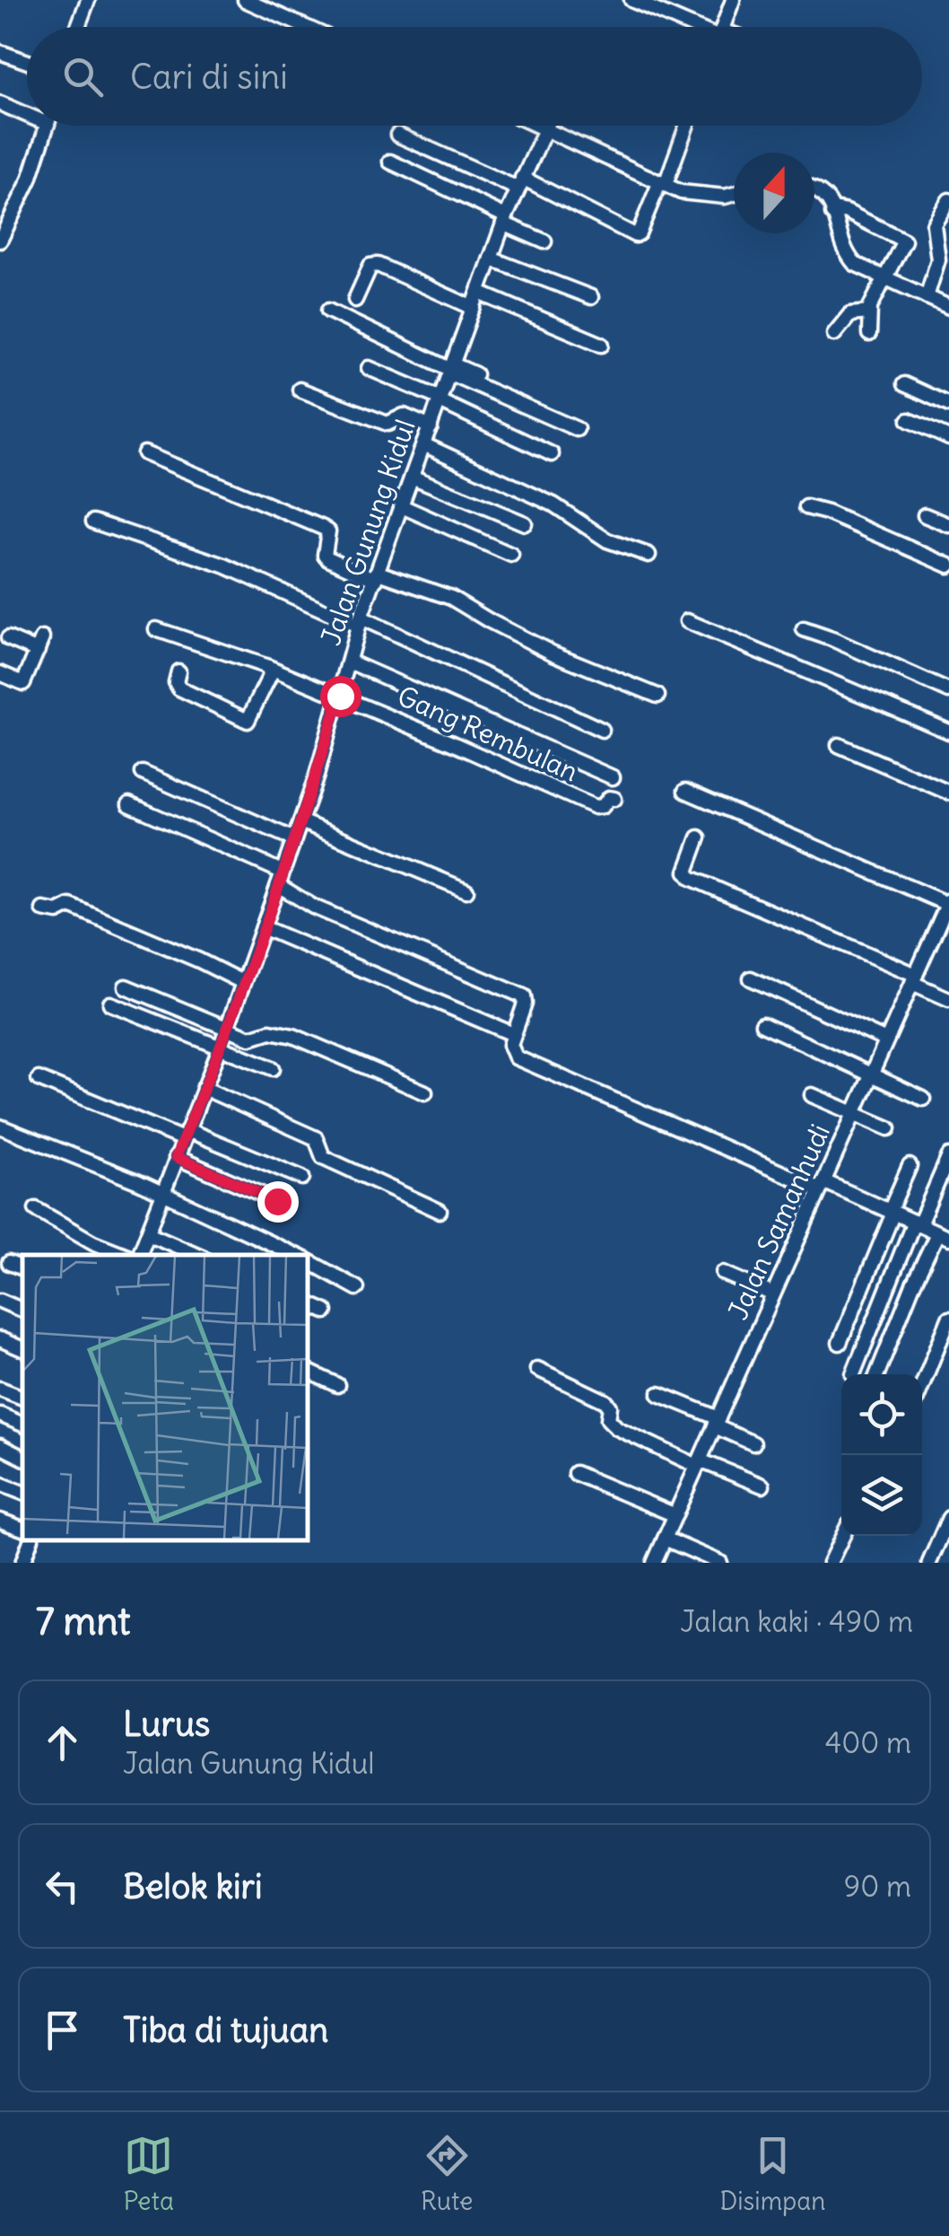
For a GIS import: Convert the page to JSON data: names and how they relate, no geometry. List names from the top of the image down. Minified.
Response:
{"streets":{"street":["Jalan Gunung Kidul","Gang Rembulan","Jalan Samanhudi"]},"crossings":[["Jalan Gunung Kidul","Gang Rembulan"]],"north":"top","page":{"search":"Cari di sini","heading":["7 mnt","Jalan kaki · 490 m"],"list":[["Lurus","Jalan Gunung Kidul","400 m"],["Belok kiri","90 m"],"Tiba di tujuan"],"nav":["Peta","Rute","Disimpan"]}}
